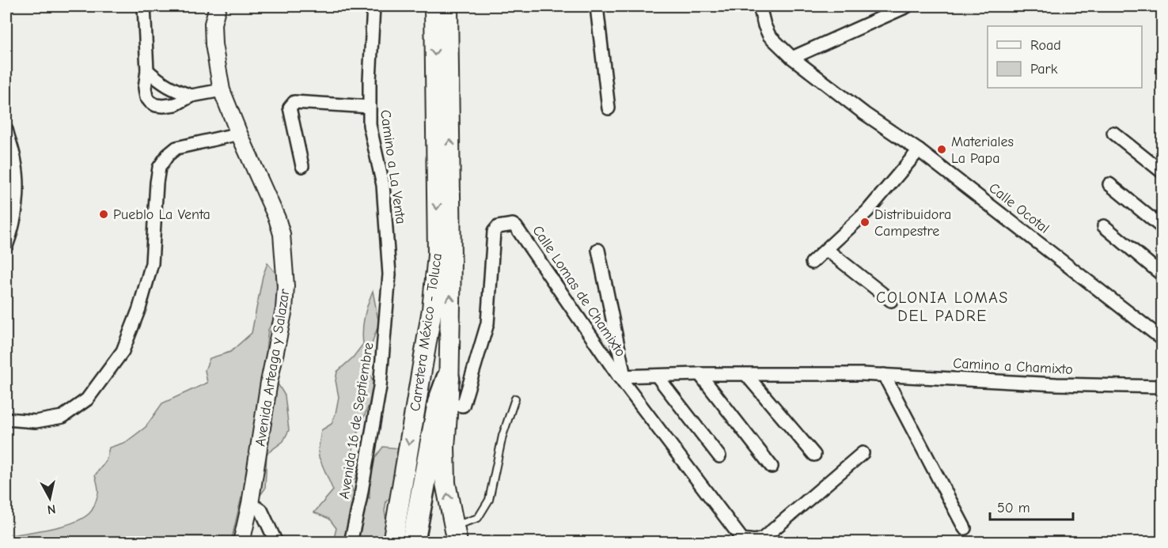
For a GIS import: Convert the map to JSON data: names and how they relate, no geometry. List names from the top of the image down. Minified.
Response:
{"streets":{"main road":["Carretera México - Toluca"],"street":["Camino a La Venta","Calle Ocotal","Calle Lomas de Chamixto","Camino a Chamixto","Avenida Arteaga y Salazar","Avenida 16 de Septiembre"]},"crossings":[["Camino a La Venta","Avenida 16 de Septiembre"],["Calle Lomas de Chamixto","Carretera México - Toluca"],["Calle Lomas de Chamixto","Camino a Chamixto"]],"districts":["COLONIA LOMAS DEL PADRE"],"places":["Materiales La Papa","Pueblo La Venta","Distribuidora Campestre"],"legend":["Road","Park"],"scale_bar":"50 m","north":"bottom"}
